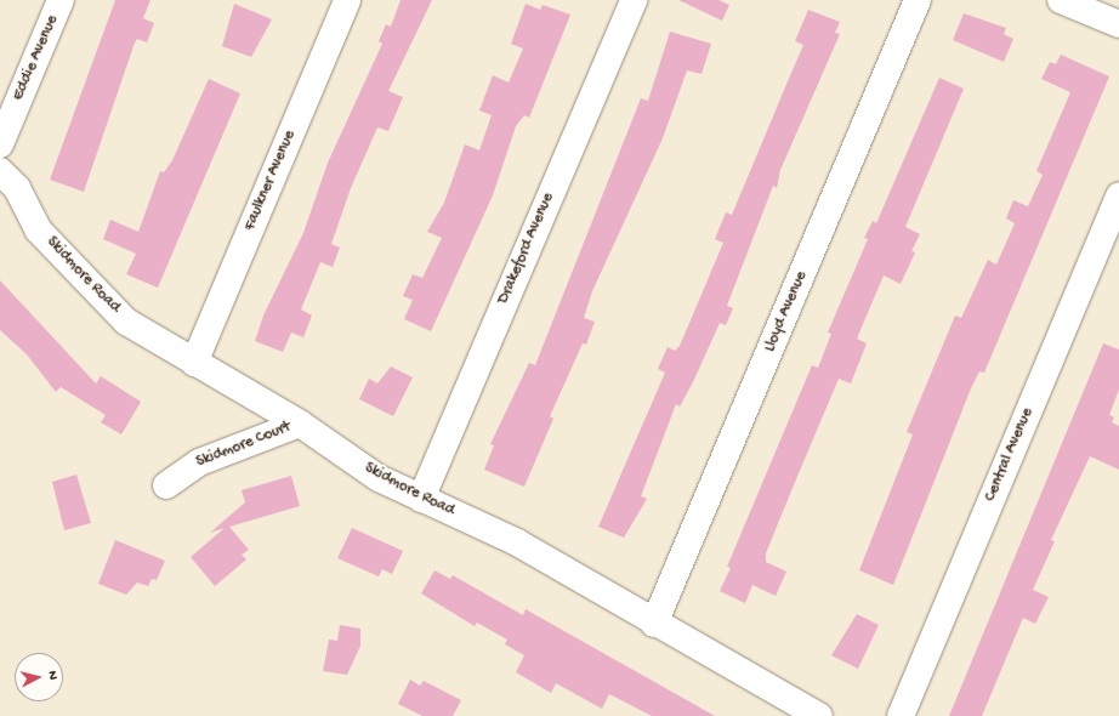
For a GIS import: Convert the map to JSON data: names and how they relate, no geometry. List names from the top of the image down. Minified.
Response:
{"streets":{"street":["Eddie Avenue","Faulkner Avenue","Drakeford Avenue","Skidmore Road","Lloyd Avenue","Skidmore Court","Central Avenue"]},"crossings":[["Faulkner Avenue","Skidmore Road"],["Drakeford Avenue","Skidmore Road"],["Skidmore Road","Lloyd Avenue"],["Skidmore Road","Skidmore Court"]],"north":"right"}
